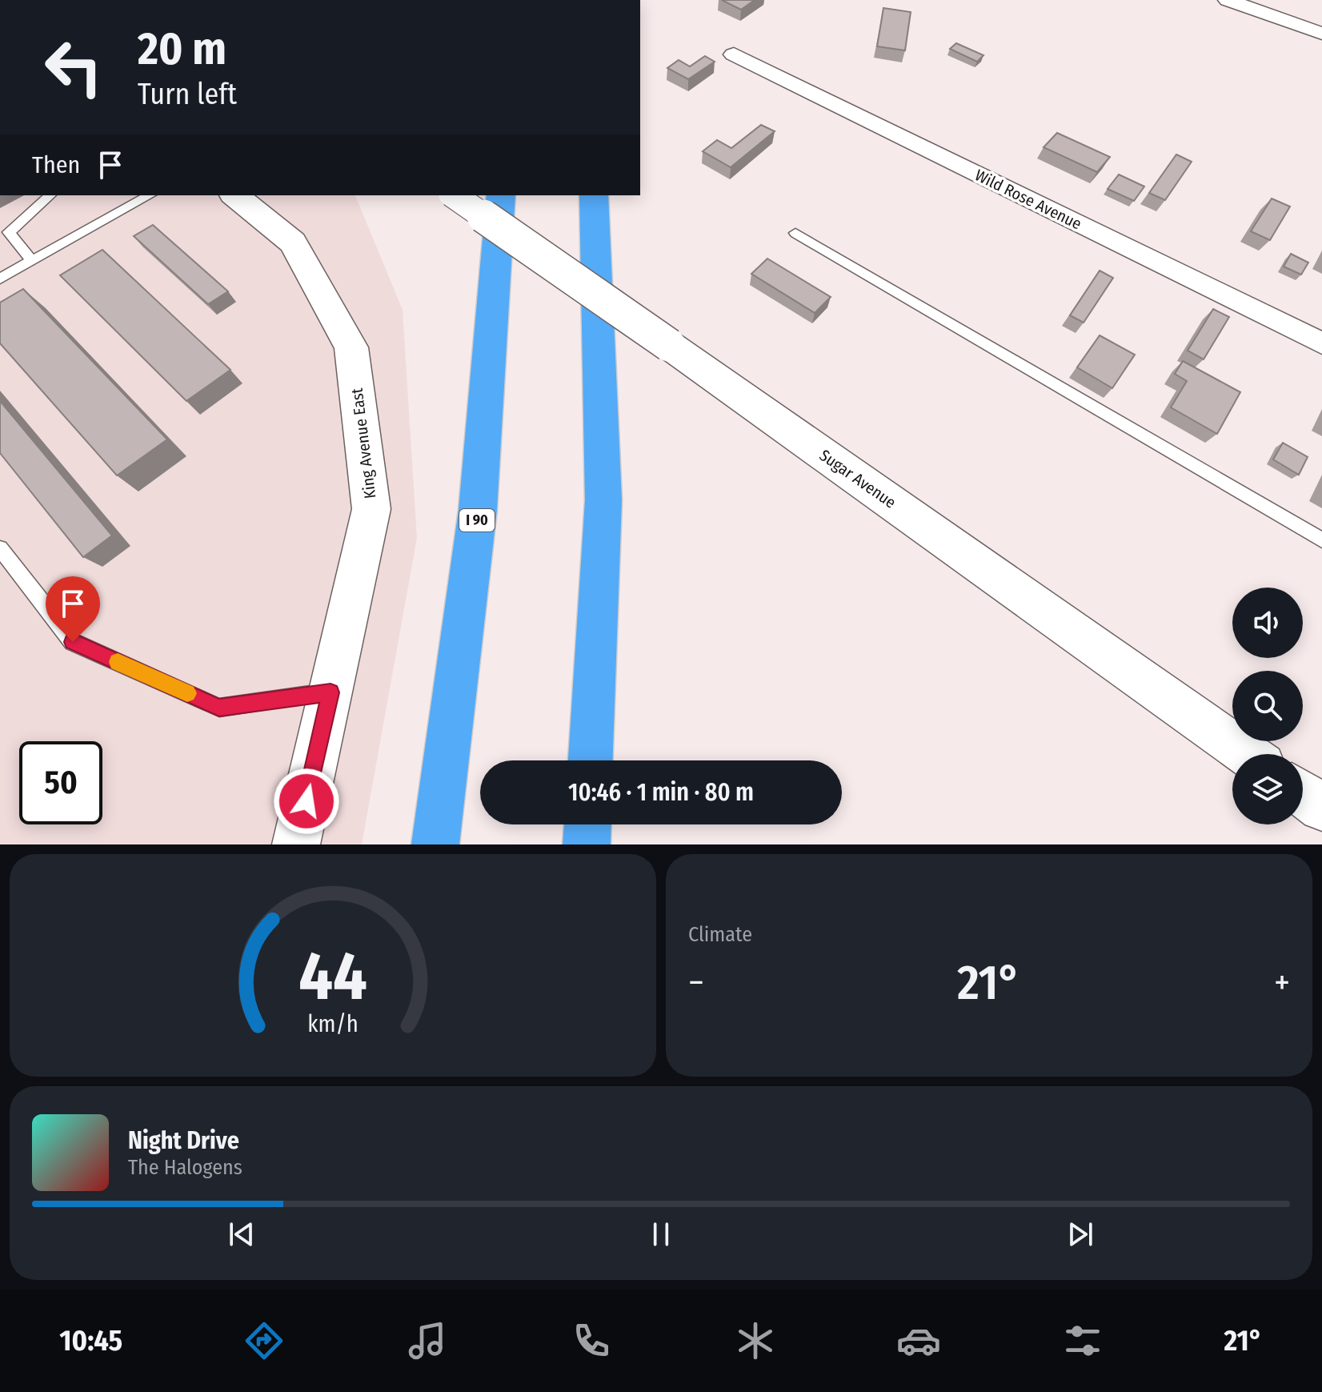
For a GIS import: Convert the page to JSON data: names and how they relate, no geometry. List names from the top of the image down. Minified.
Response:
{"streets":{"highway":["I 90"],"main road":["King Avenue East","Sugar Avenue"],"street":["Wild Rose Avenue"]},"page":{"turn":["20 m","Turn left"],"then":"Then","limit":"50","trip":"10:46 · 1 min · 80 m","tile":"Climate","heat":["−","21°","+"],"song":["Night Drive","The Halogens"],"tabs":["10:45","21°"],"gauge":["44","km/h"]}}
